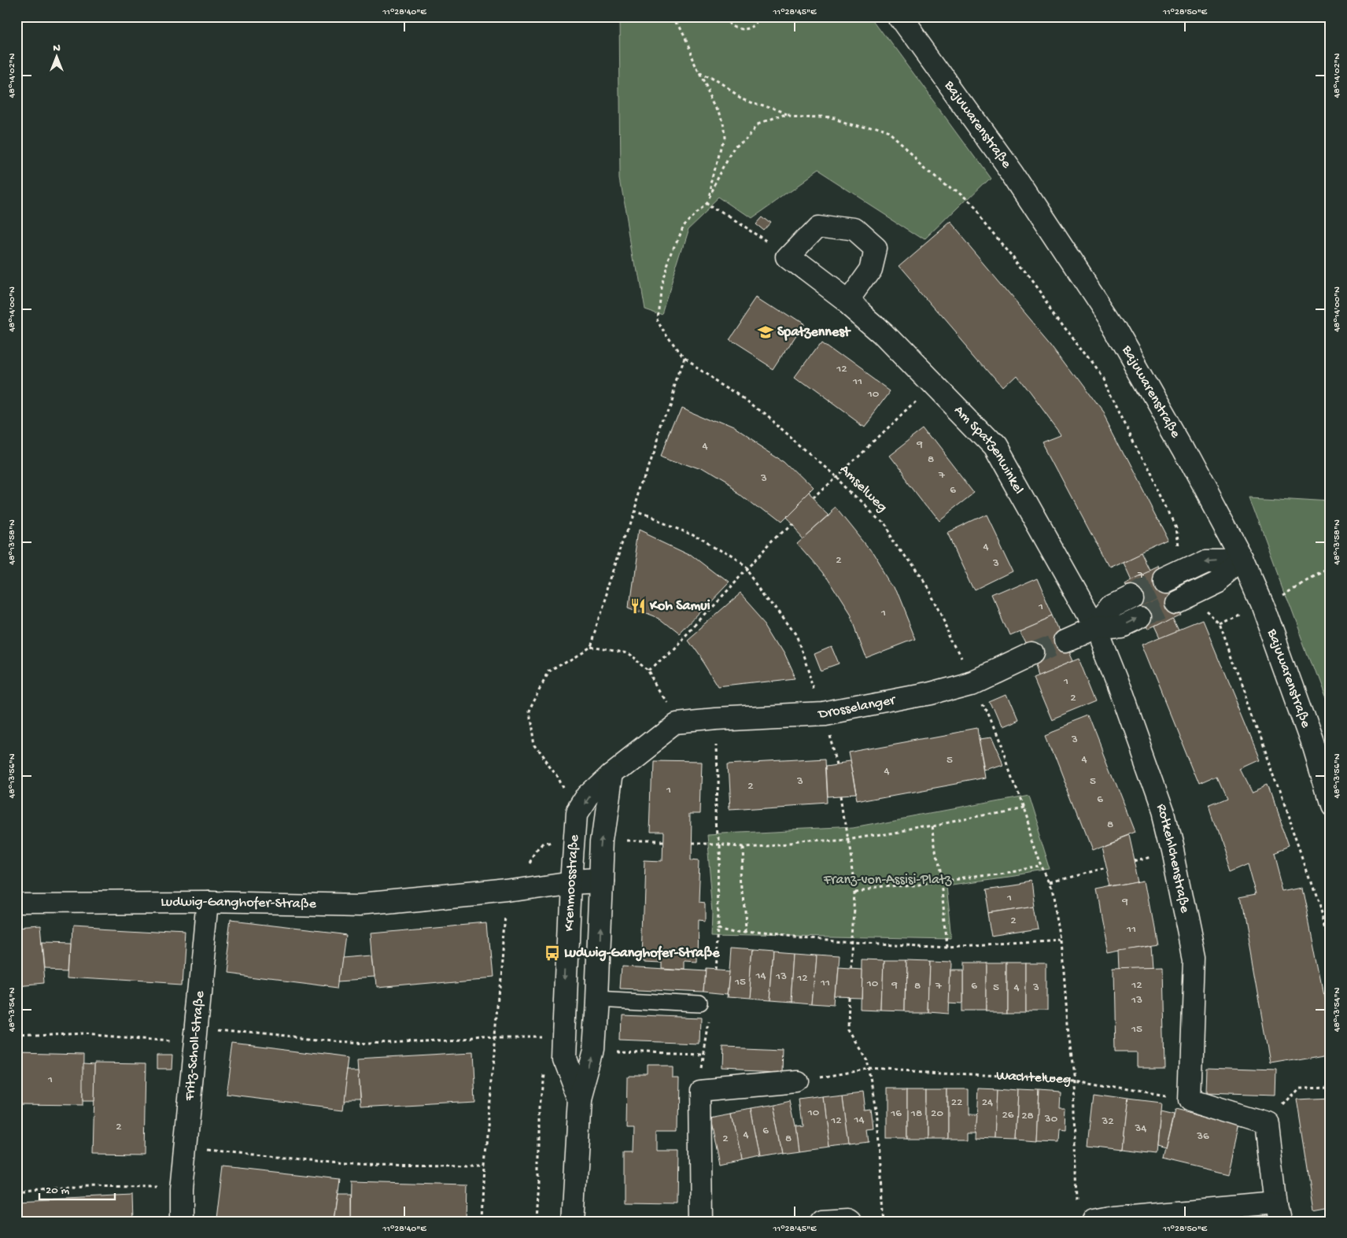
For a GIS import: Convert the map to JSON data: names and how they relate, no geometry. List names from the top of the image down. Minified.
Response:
{"streets":{"street":["Bajuwarenstraße","Am Spatzenwinkel","Drosselanger","Rotkehlchenstraße","Krenmoosstraße","Ludwig-Ganghofer-Straße","Fritz-Scholl-Straße"],"path":["Amselweg","Wachtelweg"]},"crossings":[["Am Spatzenwinkel","Rotkehlchenstraße"],["Amselweg","Drosselanger"],["Drosselanger","Krenmoosstraße"],["Rotkehlchenstraße","Wachtelweg"],["Krenmoosstraße","Ludwig-Ganghofer-Straße"],["Ludwig-Ganghofer-Straße","Fritz-Scholl-Straße"]],"parks":["Franz-von-Assisi-Platz"],"places":{"school or university":["Spatzennest"],"restaurant":["Koh Samui"],"bus stop":["Ludwig-Ganghofer-Straße"]},"house_numbers":["12","11","10","9","4","8","7","3","6","4","2","3","7","1","1","1","2","3","4","5","4","3","5","2","1","6","8","1","9","2","11","14","13","12","15","11","10","9","12","8","7","6","5","4","3","13","15","1","22","24","10","16","18","20","26","28","30","14","12","32","2","34","6","4","36","2","8"],"scale_bar":"20 m","north":"top","coordinates":["11°28'40\"E","11°28'45\"E","11°28'50\"E","48°14'02\"N","48°14'00\"N","48°13'58\"N","48°13'56\"N","48°13'54\"N"]}
